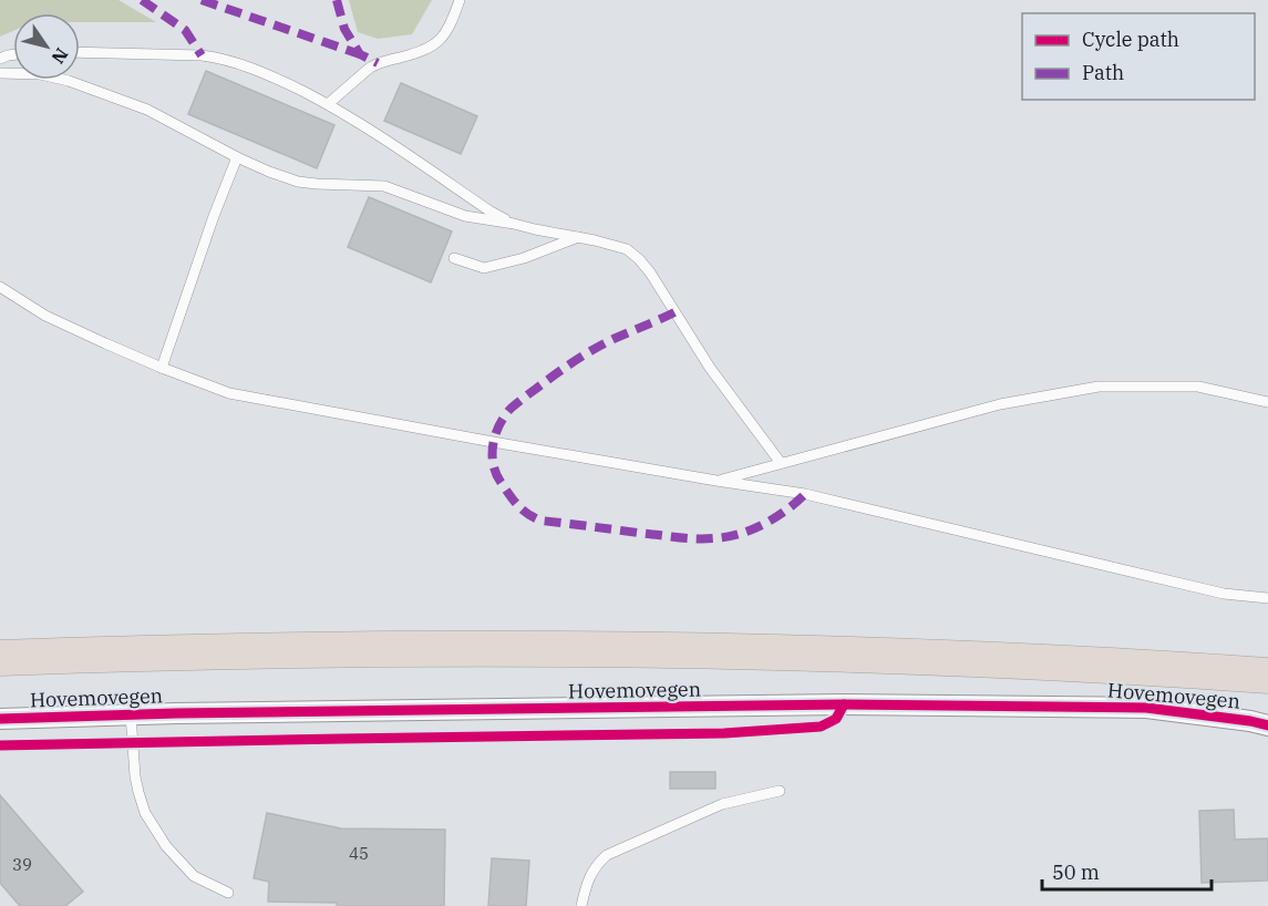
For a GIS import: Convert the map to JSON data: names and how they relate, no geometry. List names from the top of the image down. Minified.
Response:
{"streets":{"street":["Hovemovegen"]},"house_numbers":["45","39"],"legend":["Cycle path","Path"],"scale_bar":"50 m","north":"bottom right"}
